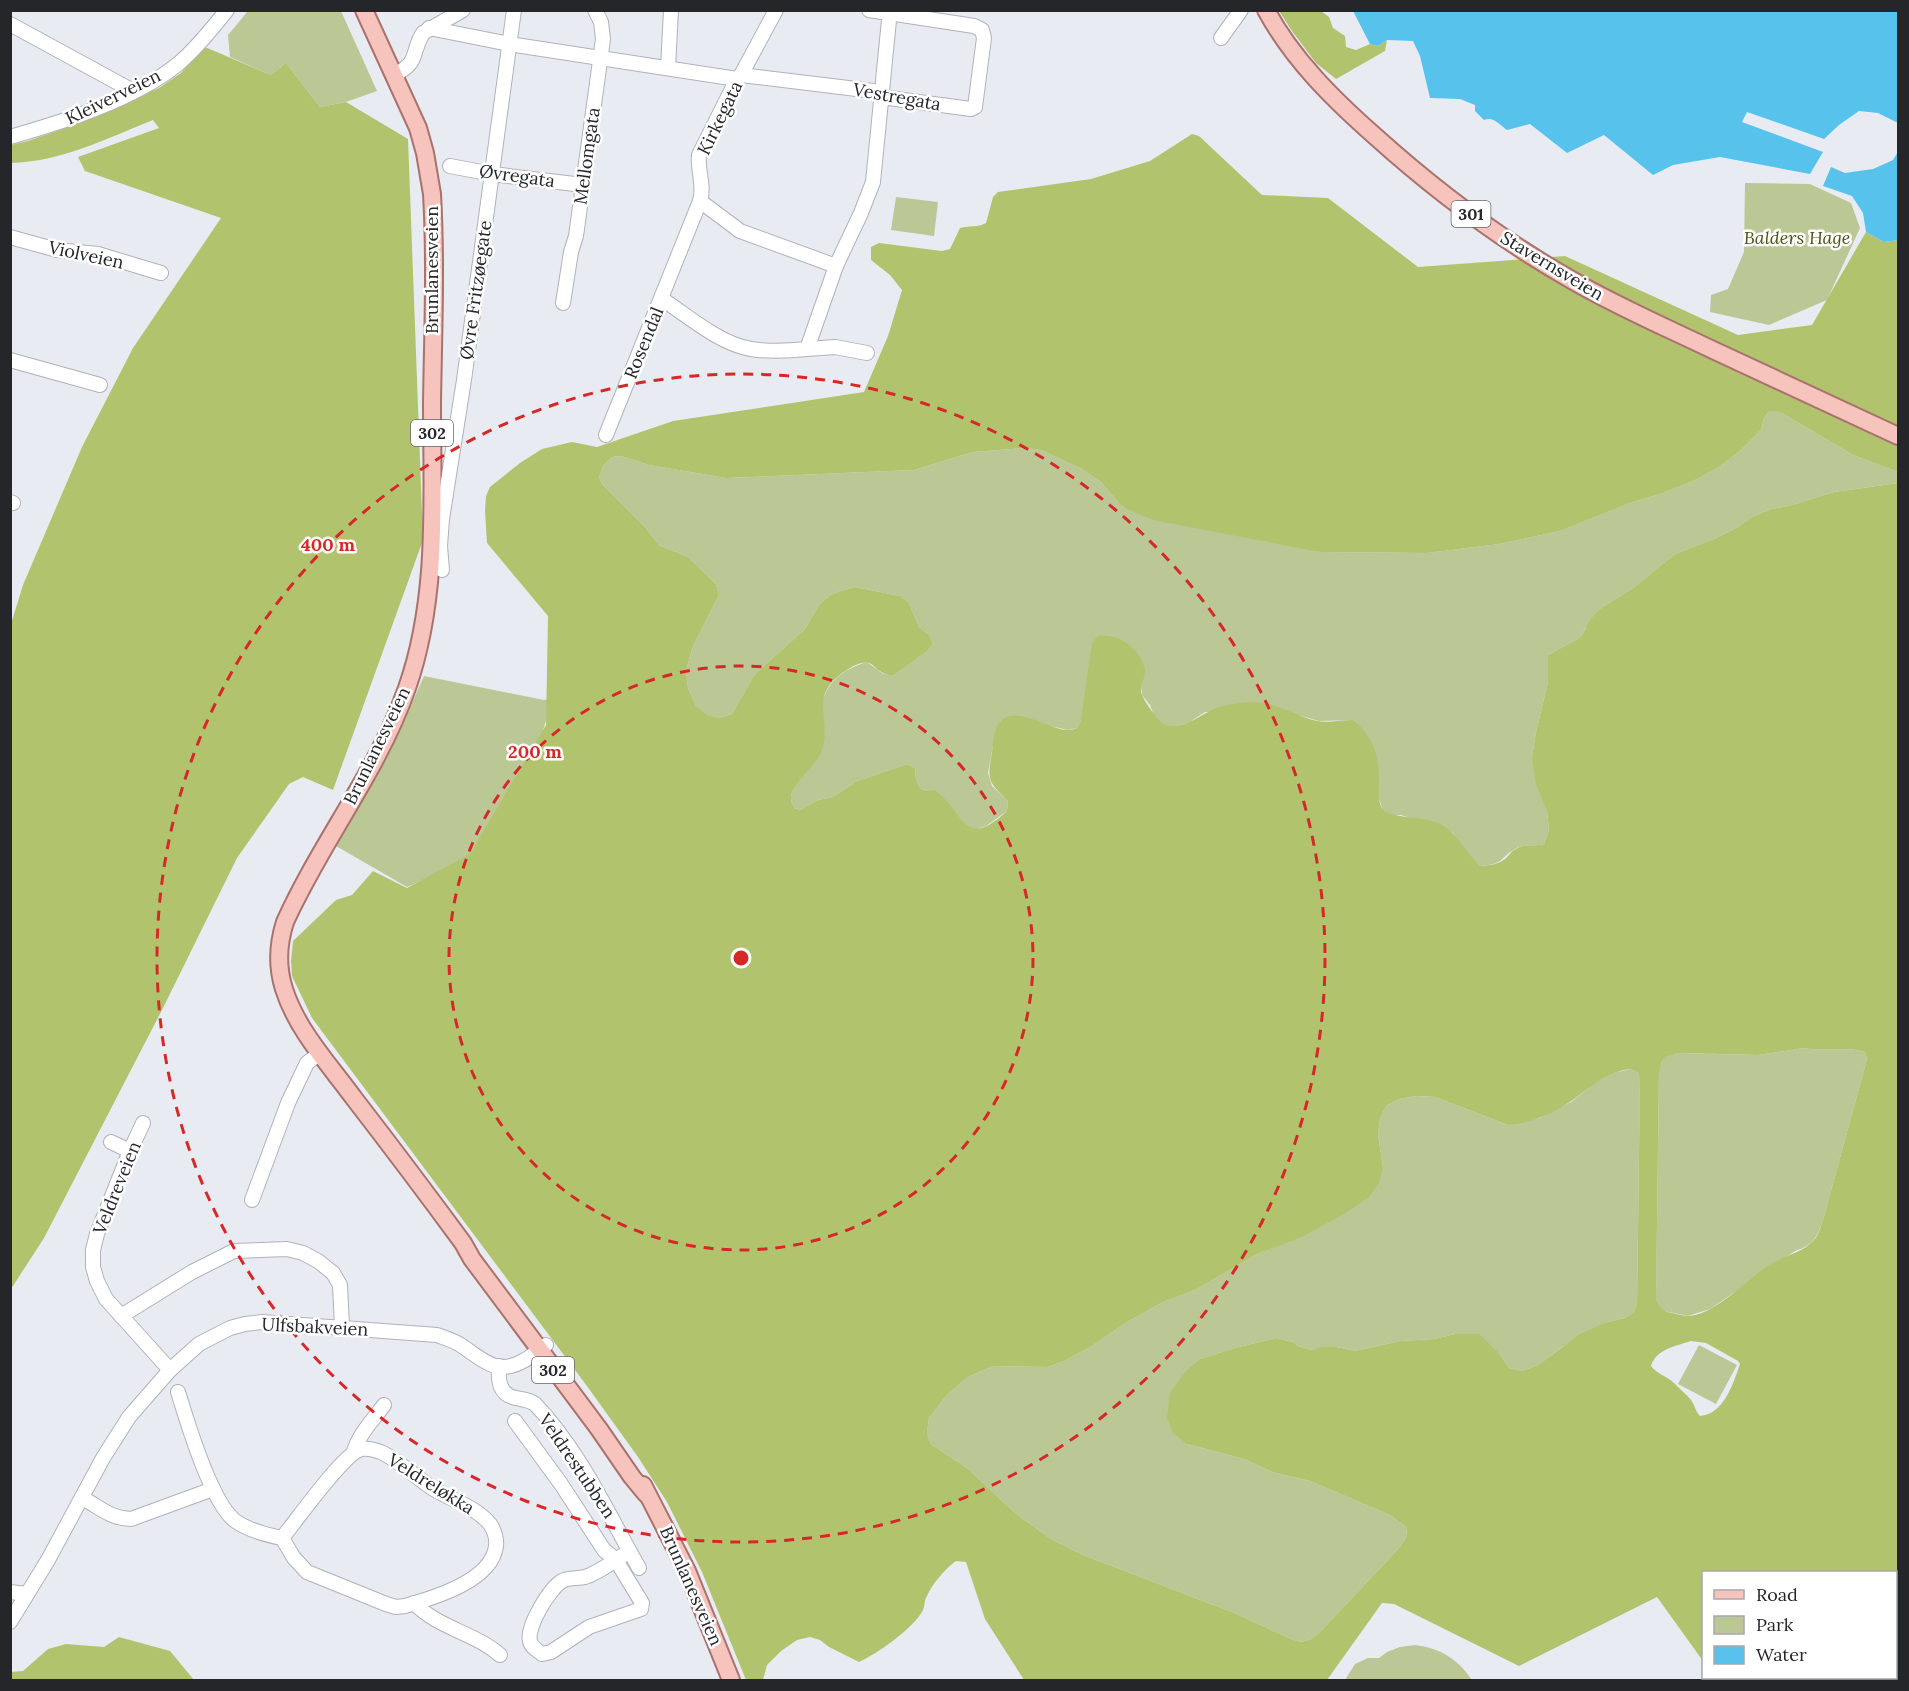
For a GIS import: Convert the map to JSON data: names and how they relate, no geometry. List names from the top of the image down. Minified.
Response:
{"streets":{"main road":["301","Stavernsveien","Brunlanesveien","302"],"street":["Kleiverveien","Vestregata","Kirkegata","Mellomgata","Øvregata","Violveien","Øvre Fritzøegate","Rosendal","Veldreveien","Ulfsbakveien","Veldrestubben","Veldreløkka"]},"crossings":[["Vestregata","Kirkegata"],["Vestregata","Mellomgata"],["Vestregata","Øvre Fritzøegate"],["Kirkegata","Rosendal"],["Mellomgata","Øvregata"],["Øvregata","Øvre Fritzøegate"],["Veldreveien","Ulfsbakveien"],["Ulfsbakveien","Veldrestubben"]],"parks":["Balders Hage"],"legend":["Road","Park","Water"],"rings":["400 m","200 m"]}
